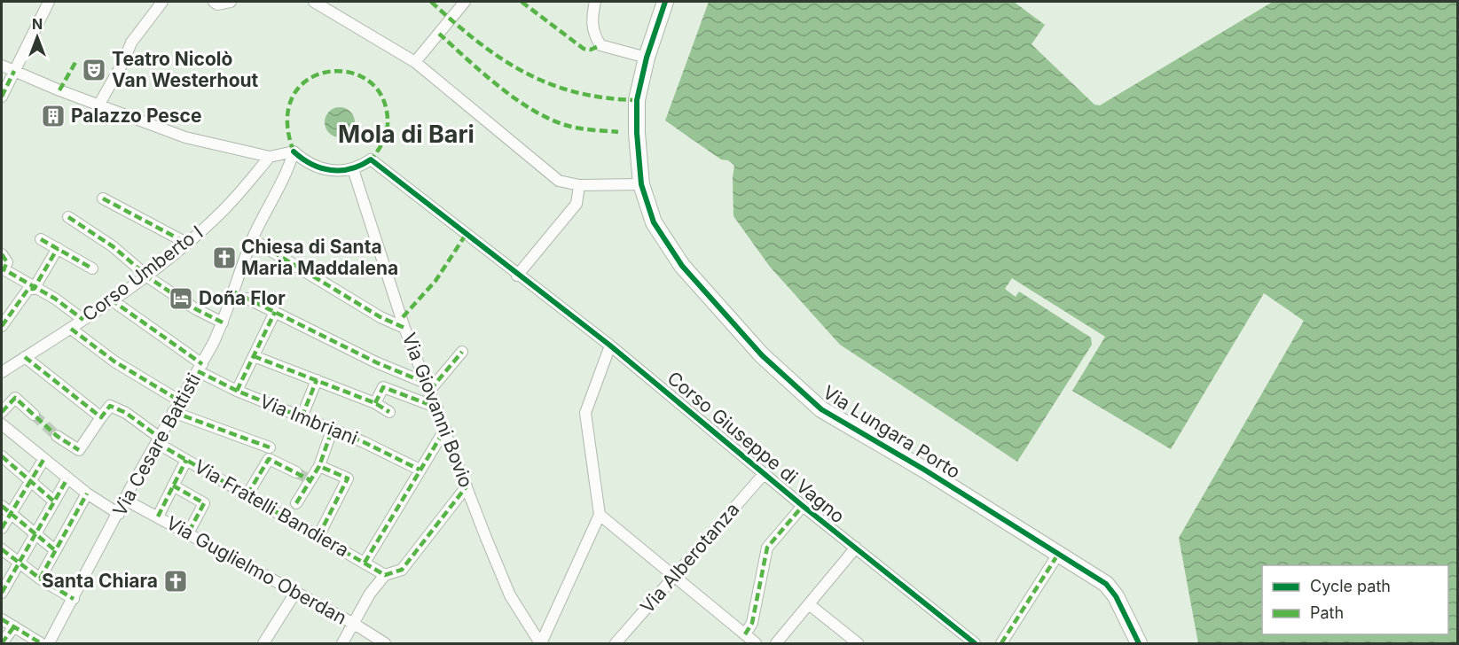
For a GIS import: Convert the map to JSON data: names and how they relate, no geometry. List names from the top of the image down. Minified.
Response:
{"streets":{"street":["Corso Umberto I","Via Giovanni Bovio","Via Imbriani","Via Lungara Porto","Via Cesare Battisti","Corso Giuseppe di Vagno","Via Fratelli Bandiera","Via Alberotanza","Via Guglielmo Oberdan"]},"crossings":[["Corso Umberto I","Via Imbriani"],["Via Giovanni Bovio","Corso Giuseppe di Vagno"],["Via Imbriani","Via Cesare Battisti"],["Via Cesare Battisti","Via Fratelli Bandiera"],["Via Cesare Battisti","Via Guglielmo Oberdan"],["Corso Giuseppe di Vagno","Via Alberotanza"]],"districts":["Mola di Bari"],"places":{"theatre":["Teatro Nicolò Van Westerhout"],"building":["Palazzo Pesce"],"church":["Chiesa di Santa Maria Maddalena","Santa Chiara"],"hotel":["Doña Flor"]},"legend":["Cycle path","Path"],"north":"top"}
